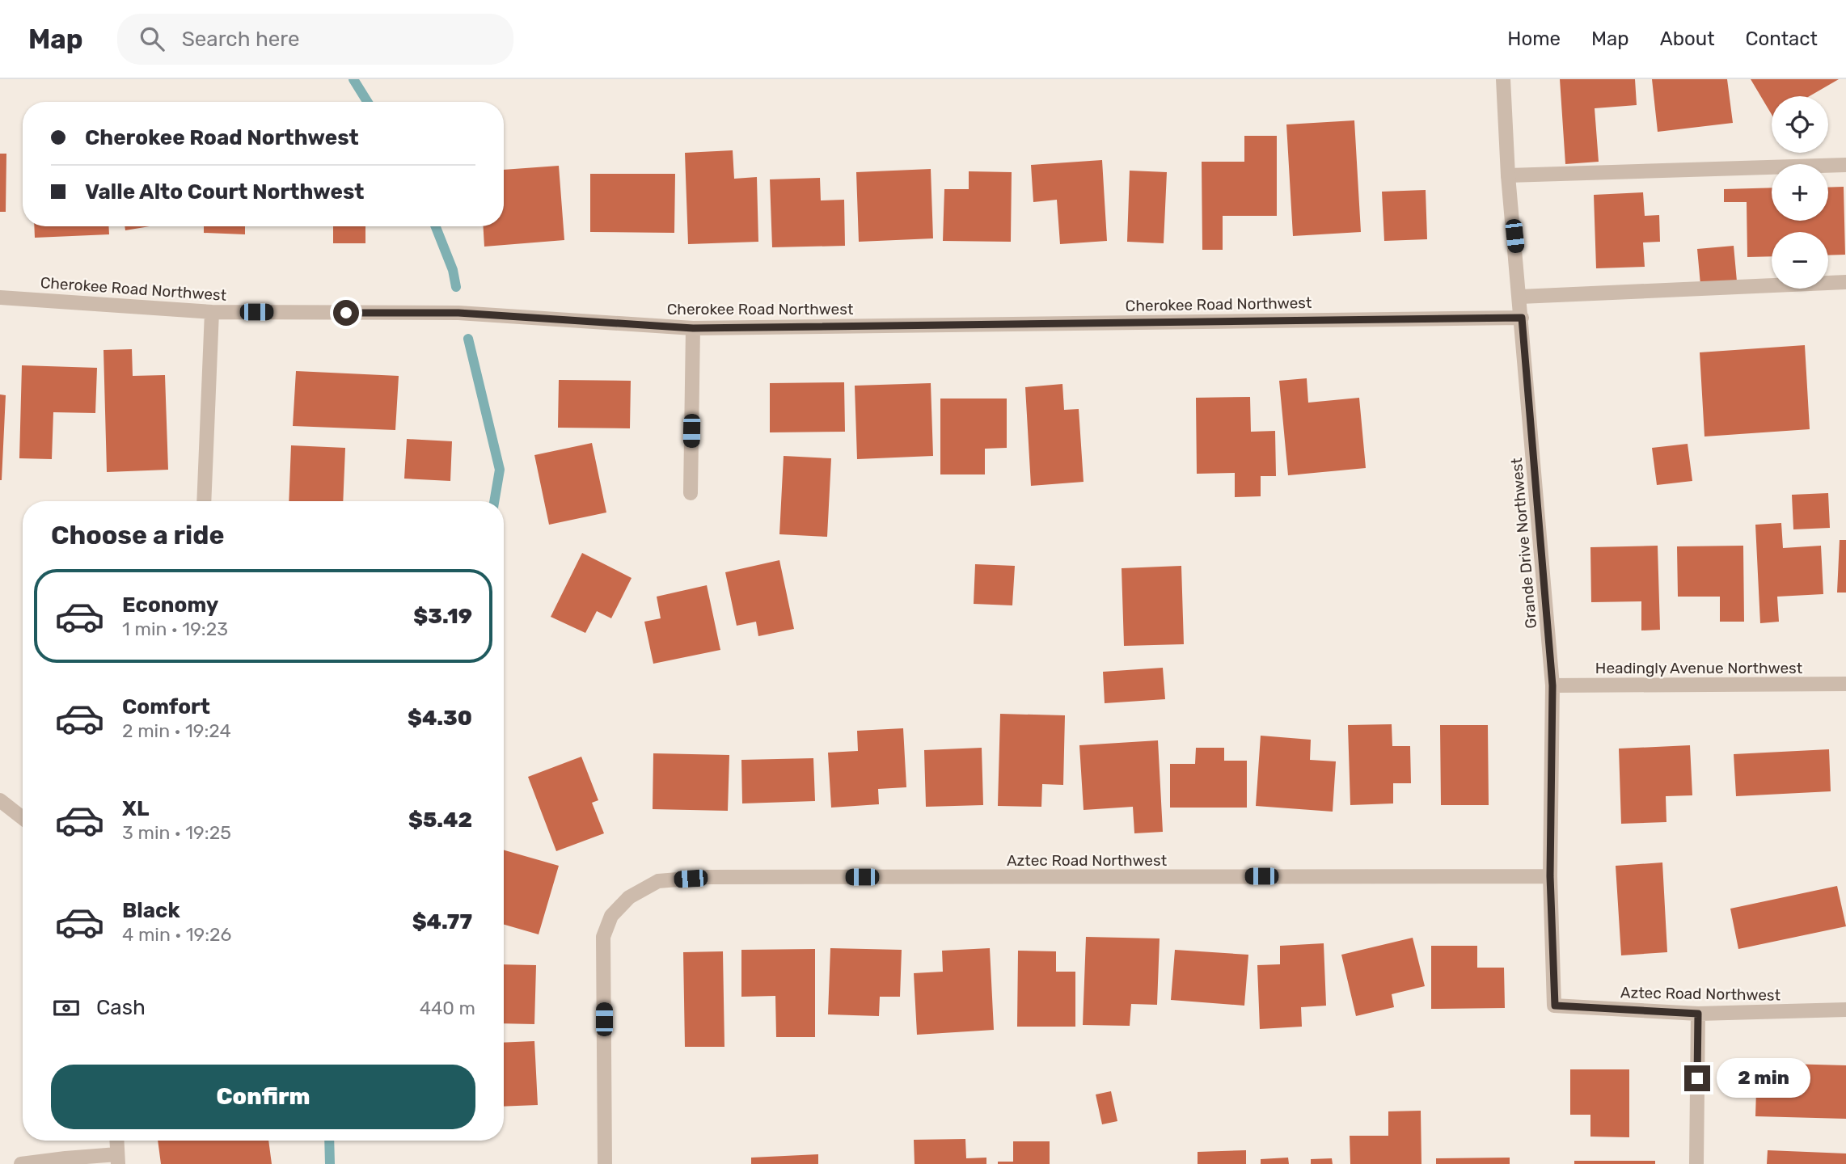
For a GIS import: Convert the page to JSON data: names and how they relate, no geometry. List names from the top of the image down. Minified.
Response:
{"streets":{"street":["Cherokee Road Northwest","Grande Drive Northwest","Headingly Avenue Northwest","Aztec Road Northwest"]},"crossings":[["Cherokee Road Northwest","Grande Drive Northwest"],["Grande Drive Northwest","Headingly Avenue Northwest"],["Grande Drive Northwest","Aztec Road Northwest"]],"page":{"header":"Map","search":"Search here","nav":["Home","Map","About","Contact"],"map_buttons":["+","−"],"banner":["Cherokee Road Northwest","Valle Alto Court Northwest"],"heading":"Choose a ride","list":[{"name":"Economy","note":"1 min · 19:23","value":"$3.19"},{"name":"Comfort","note":"2 min · 19:24","value":"$4.30"},{"name":"XL","note":"3 min · 19:25","value":"$5.42"},{"name":"Black","note":"4 min · 19:26","value":"$4.77"}],"pay":["Cash","440 m"],"buttons":"Confirm","bubble":"2 min"}}
